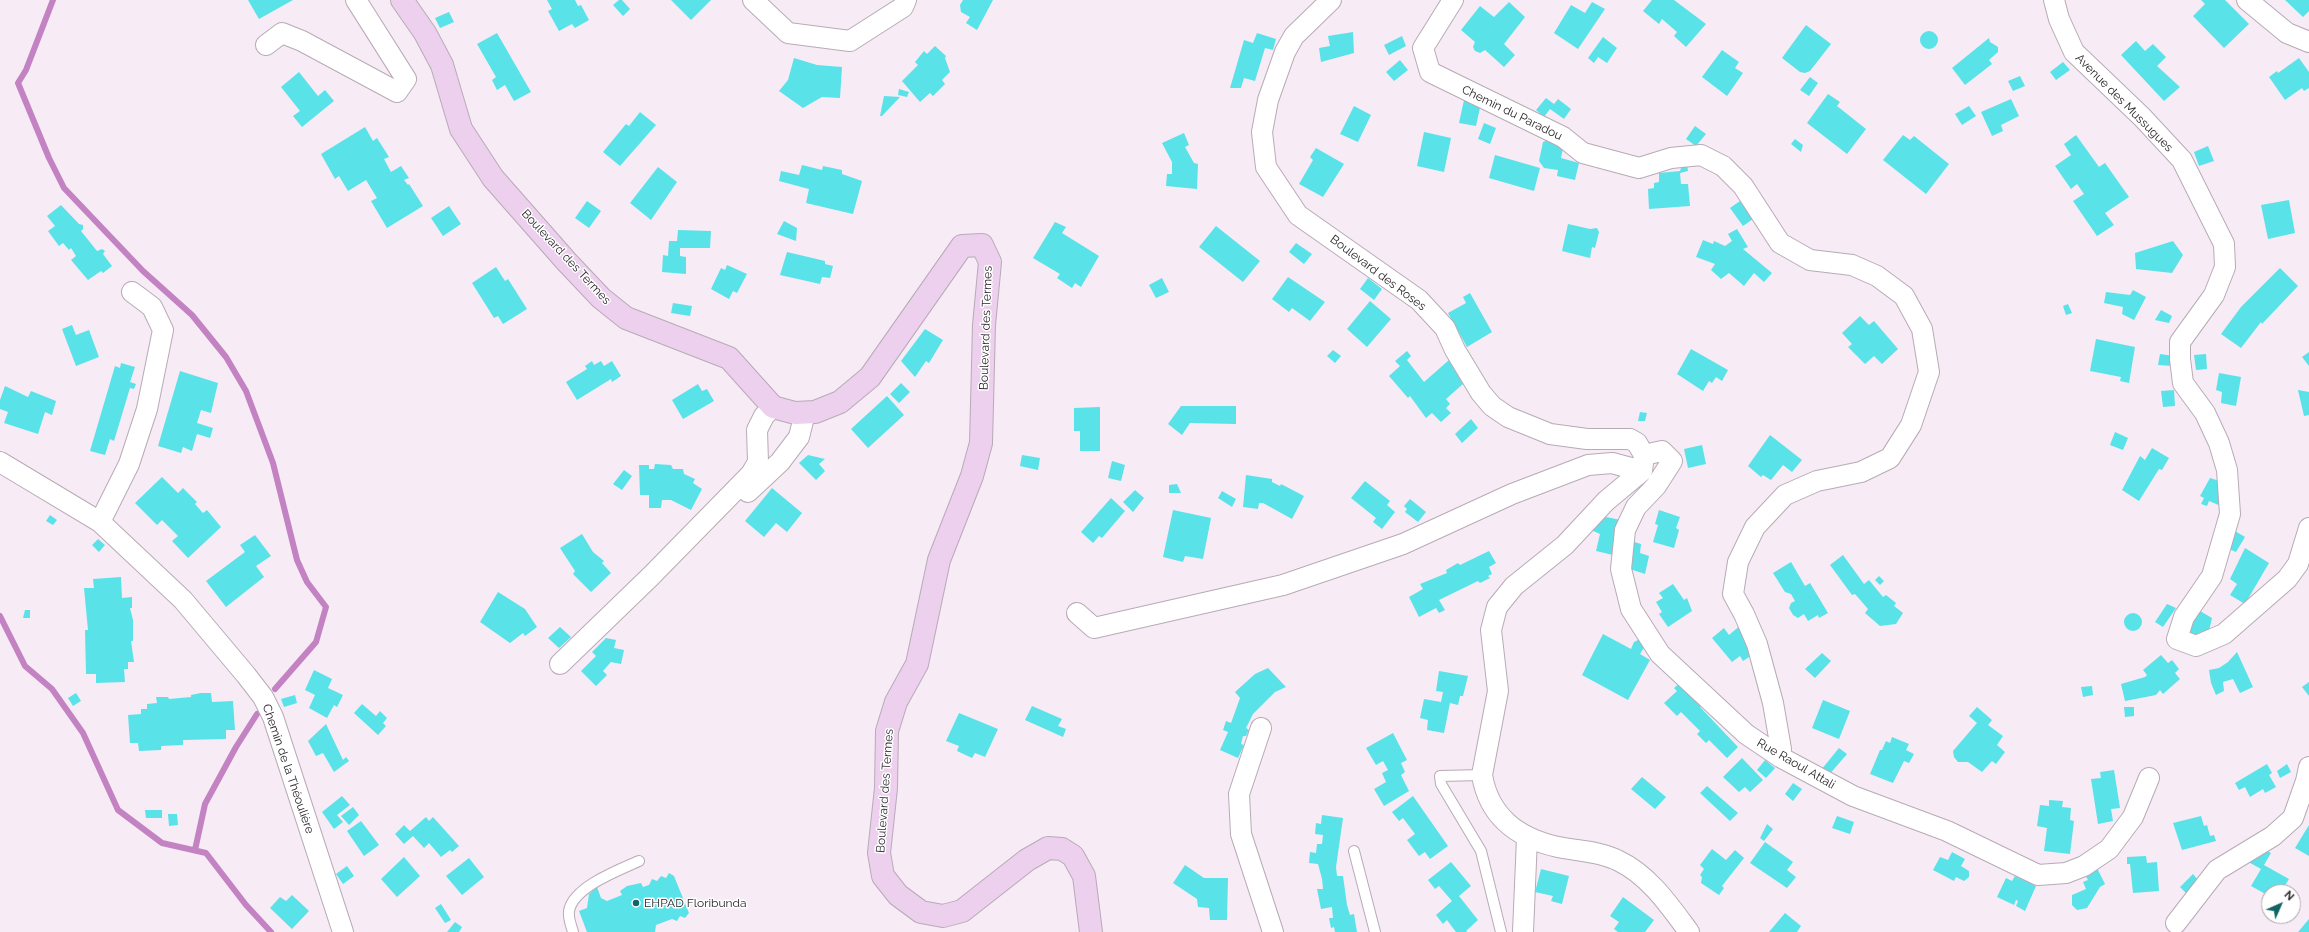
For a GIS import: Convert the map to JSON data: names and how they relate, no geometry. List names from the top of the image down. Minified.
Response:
{"streets":{"street":["Avenue des Mussugues","Chemin du Paradou","Boulevard des Termes","Boulevard des Roses","Rue Raoul Attali","Chemin de la Théoulière"]},"crossings":[["Chemin du Paradou","Rue Raoul Attali"],["Boulevard des Roses","Rue Raoul Attali"]],"places":["EHPAD Floribunda"],"north":"top right"}
